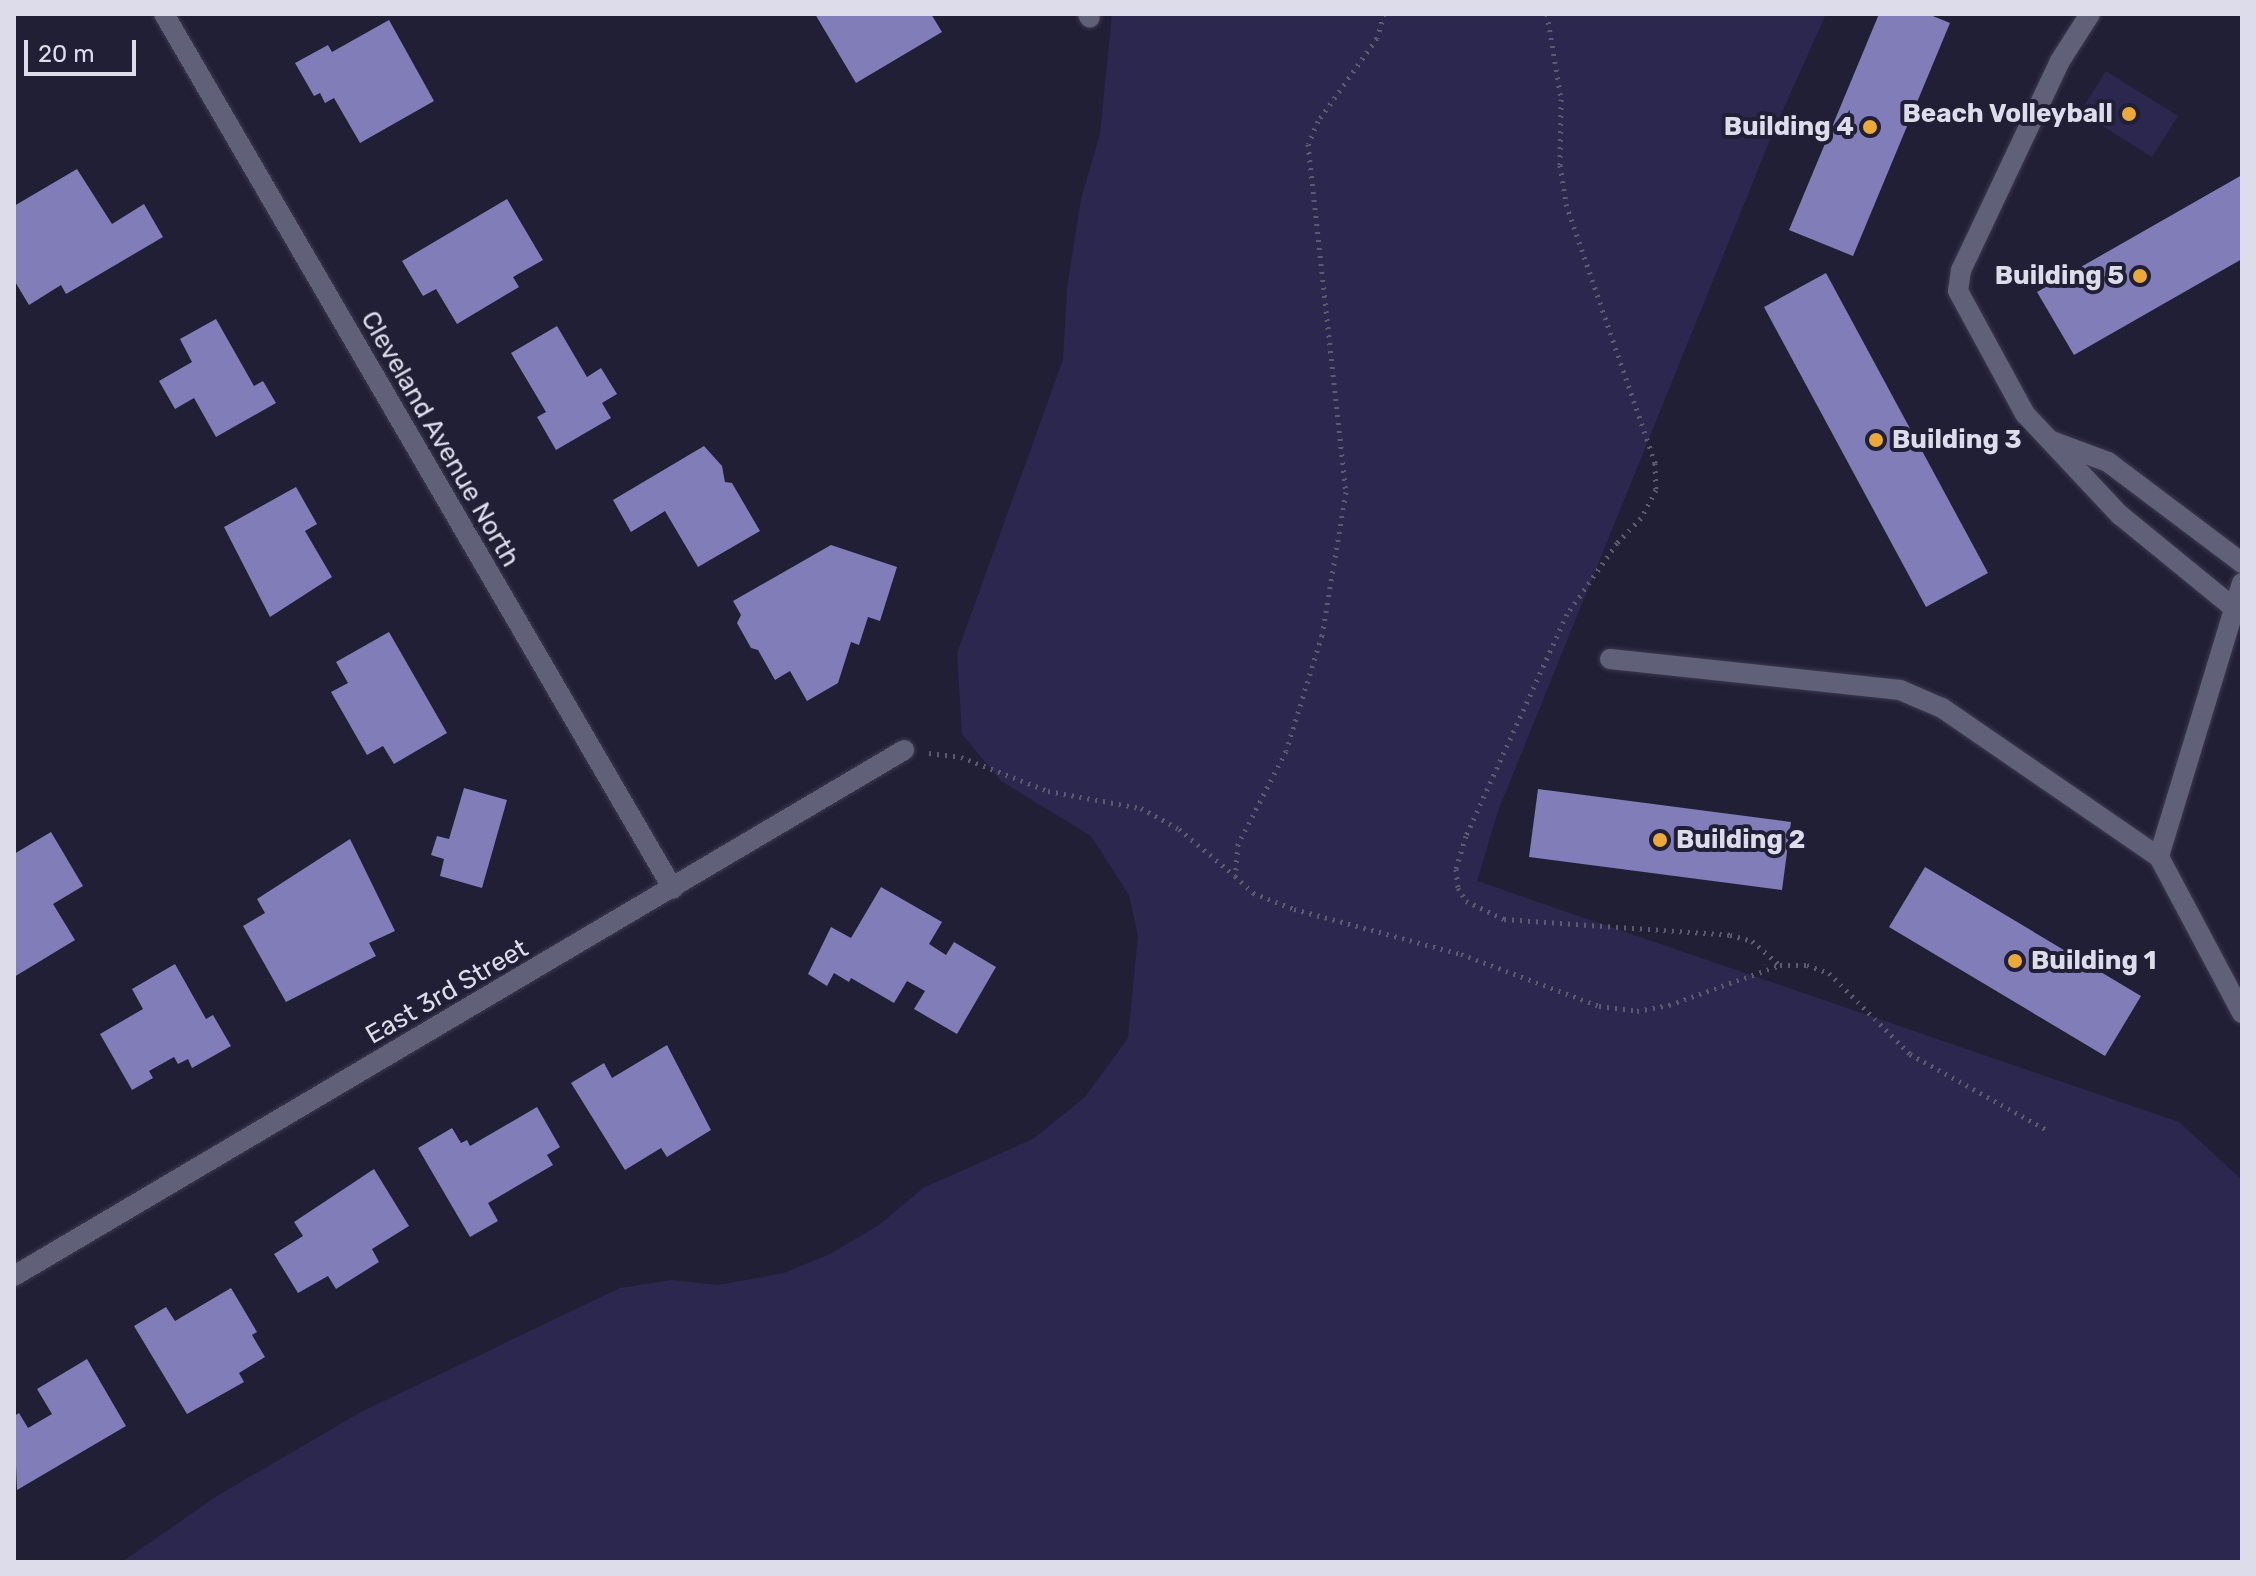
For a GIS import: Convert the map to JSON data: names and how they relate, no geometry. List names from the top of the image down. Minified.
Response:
{"streets":{"street":["Cleveland Avenue North","East 3rd Street"]},"crossings":[["Cleveland Avenue North","East 3rd Street"]],"places":["Beach Volleyball","Building 4","Building 5","Building 3","Building 2","Building 1"],"scale_bar":"20 m"}
